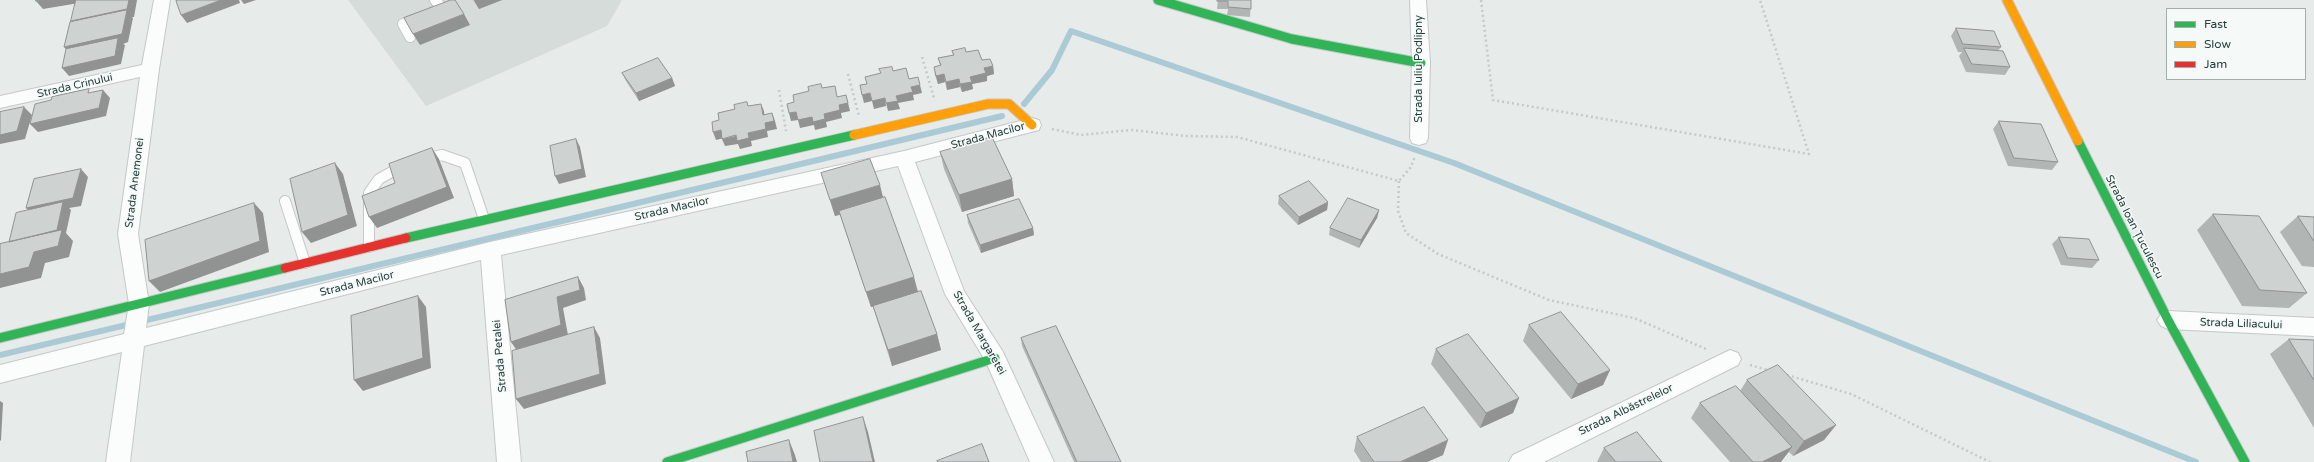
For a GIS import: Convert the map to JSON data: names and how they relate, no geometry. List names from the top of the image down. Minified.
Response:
{"streets":{"street":["Strada Iuliu Podlipny","Strada Crinului","Strada Macilor","Strada Anemonei","Strada Ioan Țuculescu","Strada Liliacului","Strada Margaretei","Strada Petalei","Strada Albăstrelelor"]},"crossings":[["Strada Crinului","Strada Anemonei"],["Strada Macilor","Strada Anemonei"],["Strada Macilor","Strada Margaretei"],["Strada Macilor","Strada Petalei"],["Strada Ioan Țuculescu","Strada Liliacului"]],"legend":["Fast","Slow","Jam"]}
